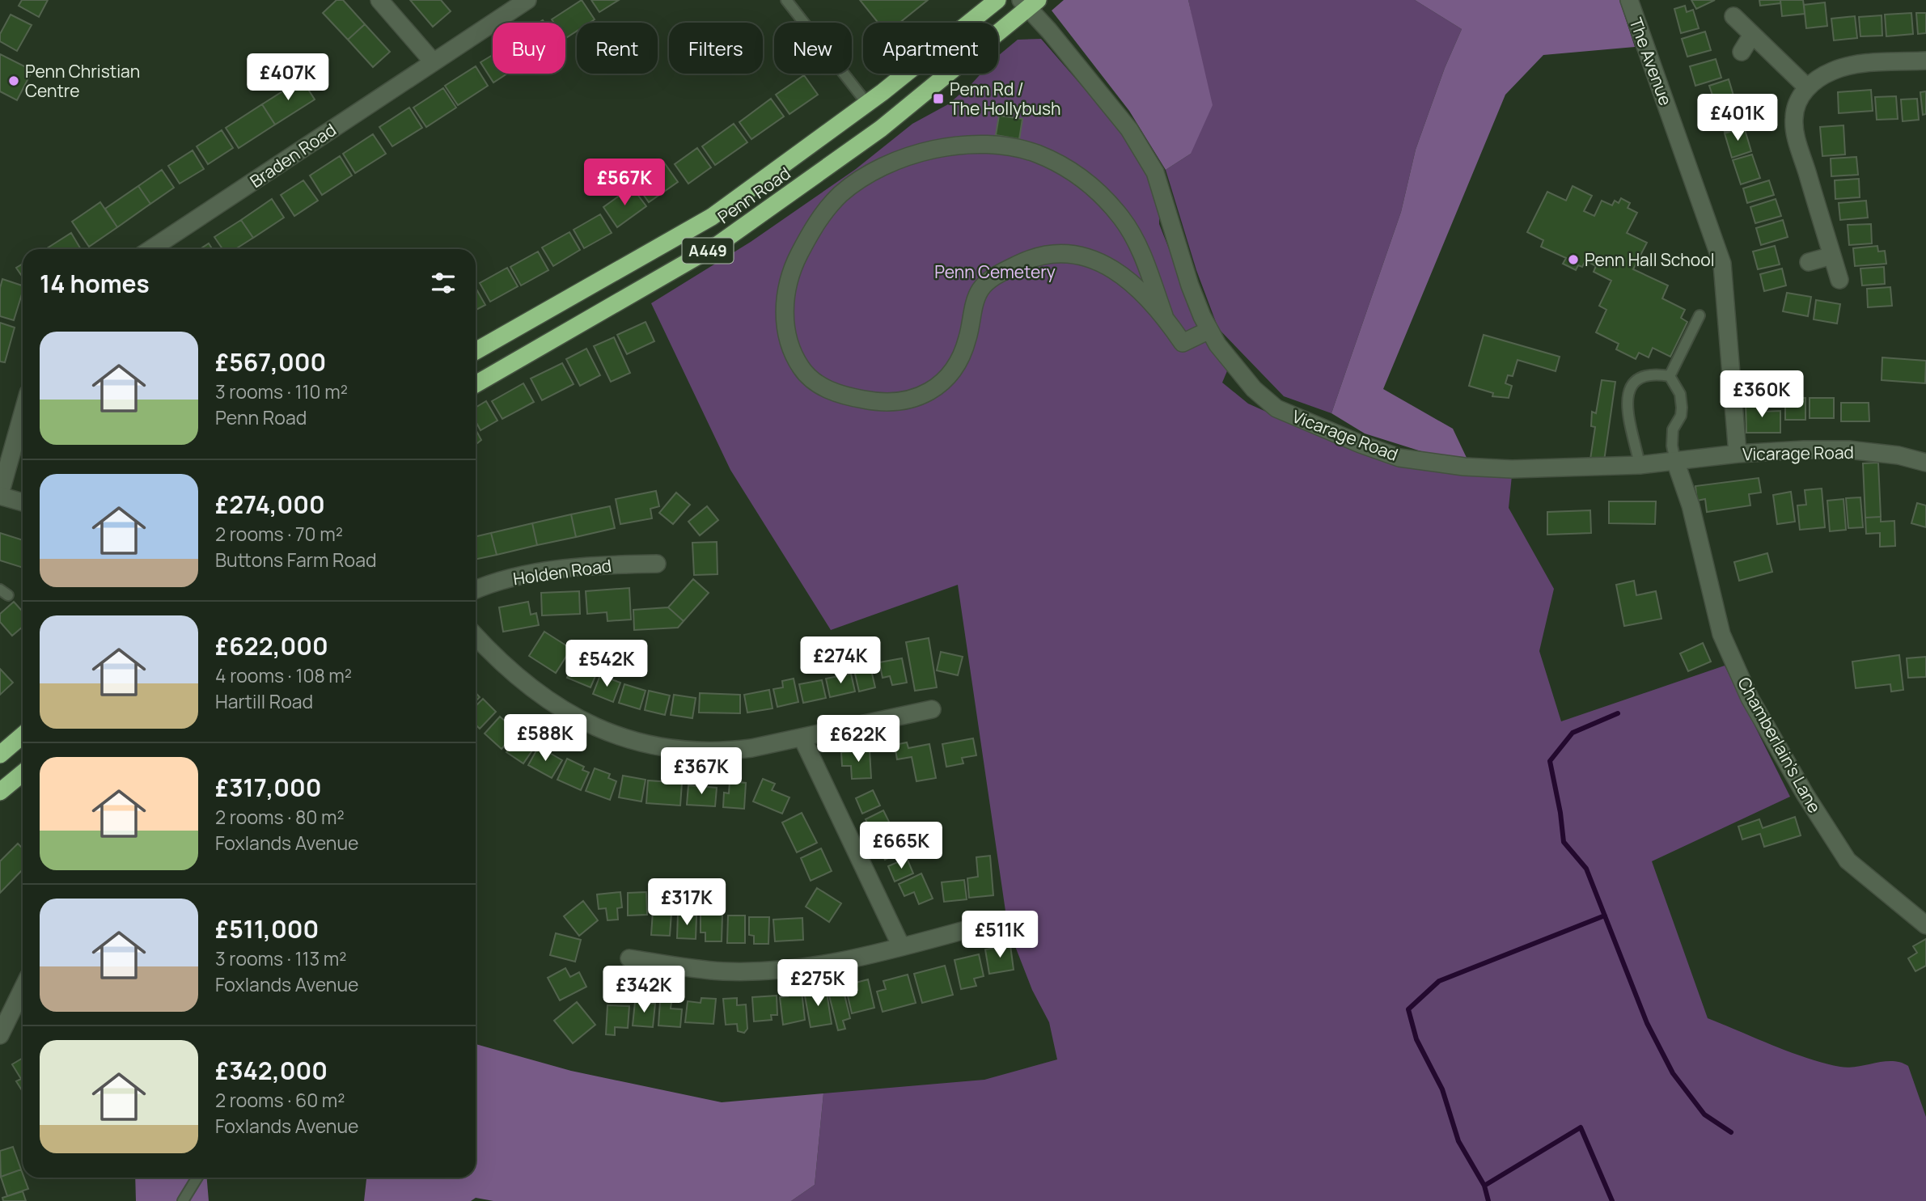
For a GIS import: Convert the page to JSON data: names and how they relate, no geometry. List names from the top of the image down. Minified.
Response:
{"streets":{"highway":["Penn Road","A449"],"street":["The Avenue","Braden Road","Vicarage Road","Holden Road","Chamberlain's Lane"]},"crossings":[["The Avenue","Vicarage Road"],["Penn Road","Vicarage Road"],["Vicarage Road","Chamberlain's Lane"]],"parks":["Penn Cemetery"],"places":{"other":["Penn Christian Centre","Penn Hall School"],"transit":["Penn Rd / The Hollybush"]},"page":{"chip":["Buy","Rent","Filters","New","Apartment"],"price":["£407K","£401K","£567K","£360K","£274K","£542K","£588K","£622K","£367K","£665K","£317K","£511K","£275K","£342K"],"heading":"14 homes","list":[{"name":"£567,000","note":"3 rooms · 110 m² · Penn Road"},{"name":"£274,000","note":"2 rooms · 70 m² · Buttons Farm Road"},{"name":"£622,000","note":"4 rooms · 108 m² · Hartill Road"},{"name":"£317,000","note":"2 rooms · 80 m² · Foxlands Avenue"},{"name":"£511,000","note":"3 rooms · 113 m² · Foxlands Avenue"},{"name":"£342,000","note":"2 rooms · 60 m² · Foxlands Avenue"}]}}
